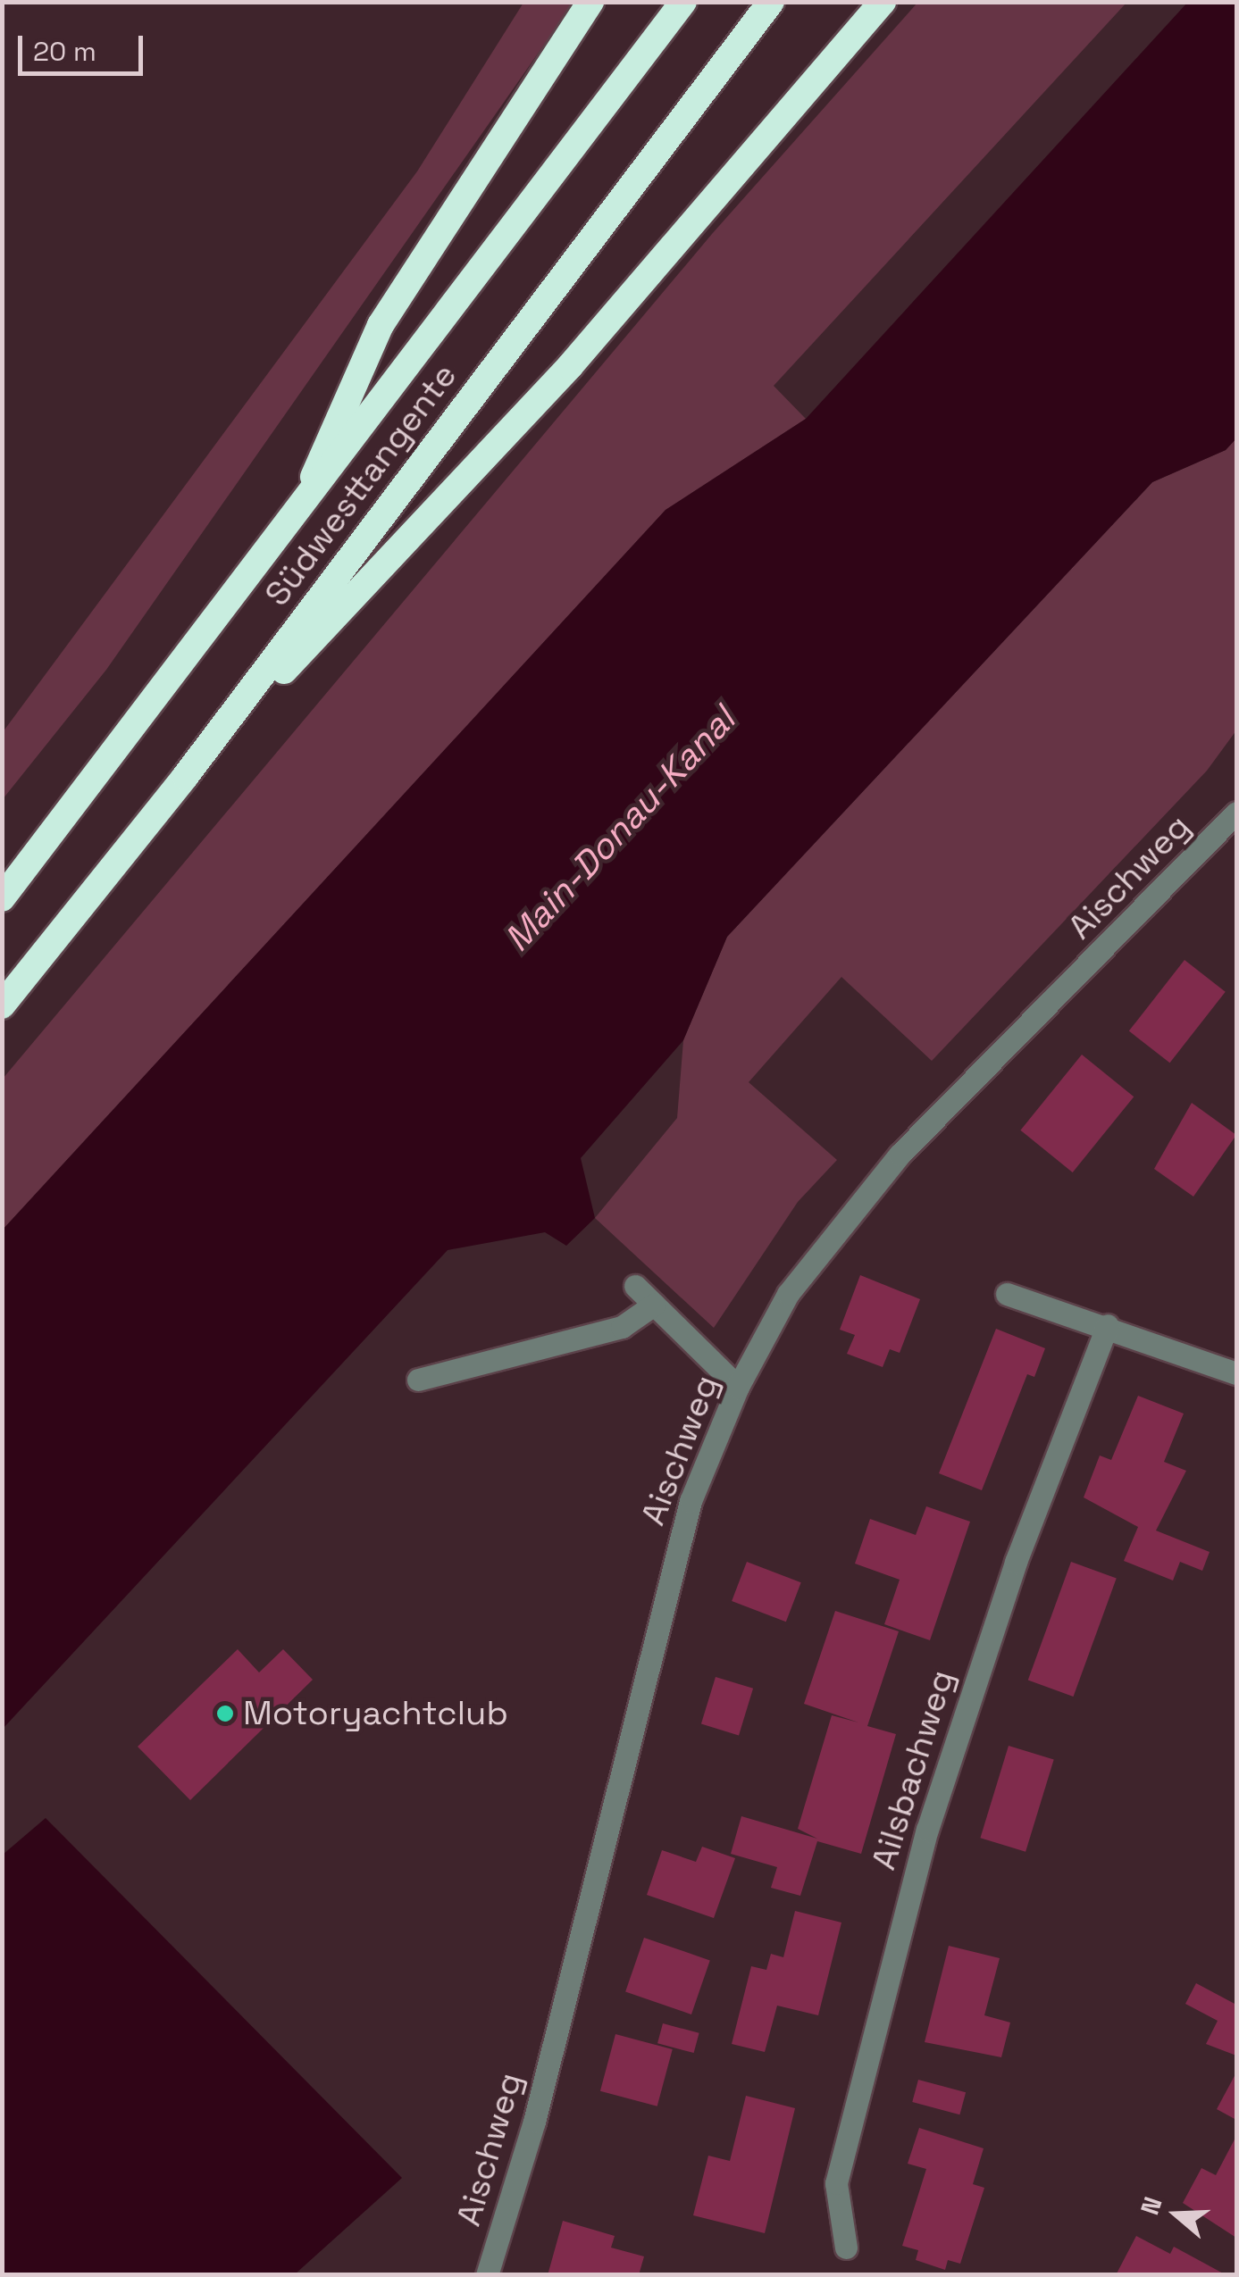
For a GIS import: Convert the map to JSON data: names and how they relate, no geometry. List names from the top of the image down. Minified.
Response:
{"streets":{"highway":["Südwesttangente"],"street":["Aischweg","Ailsbachweg"]},"water":["Main-Donau-Kanal"],"places":["Motoryachtclub"],"scale_bar":"20 m","north":"left"}
